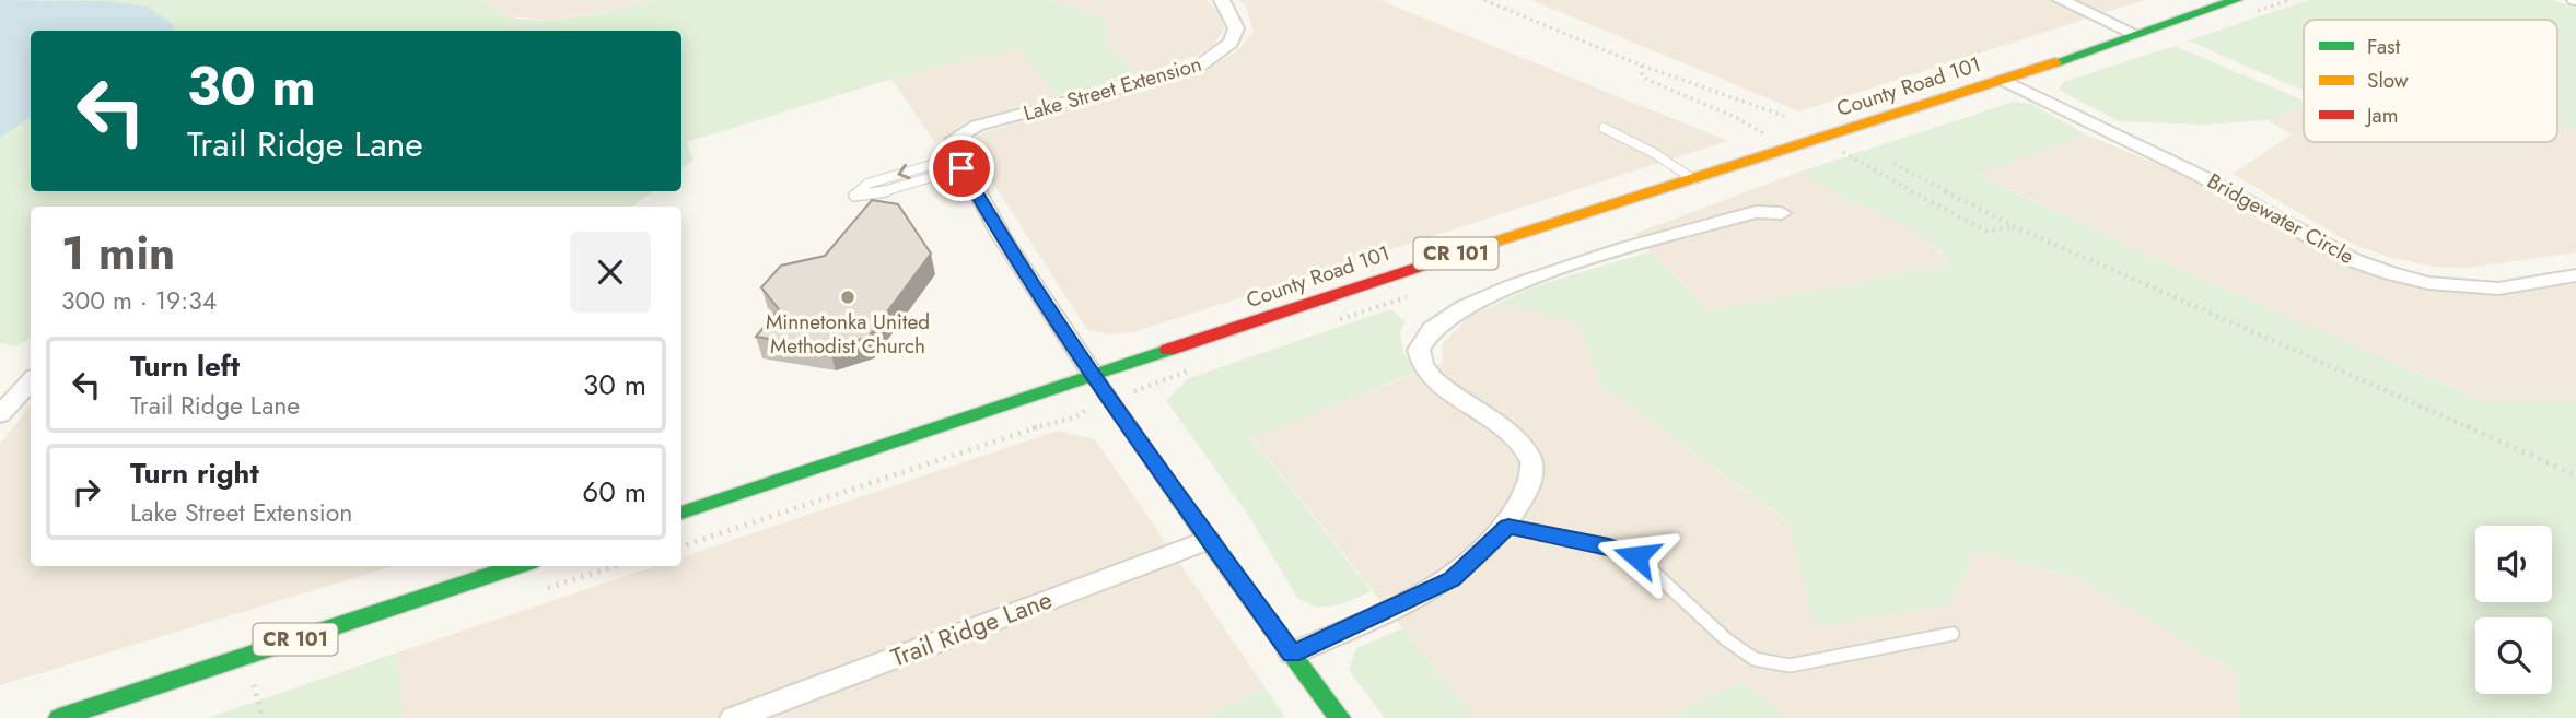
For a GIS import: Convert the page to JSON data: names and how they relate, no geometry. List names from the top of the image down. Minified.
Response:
{"streets":{"main road":["County Road 101","CR 101"],"street":["Lake Street Extension","Bridgewater Circle","Trail Ridge Lane"]},"crossings":[["County Road 101","Bridgewater Circle"]],"places":["Minnetonka United Methodist Church"],"legend":["Fast","Slow","Jam"],"page":{"turn":["30 m","Trail Ridge Lane"],"heading":["1 min","300 m · 19:34"],"list":[{"name":"Turn left","note":"Trail Ridge Lane","value":"30 m"},{"name":"Turn right","note":"Lake Street Extension","value":"60 m"}]}}
